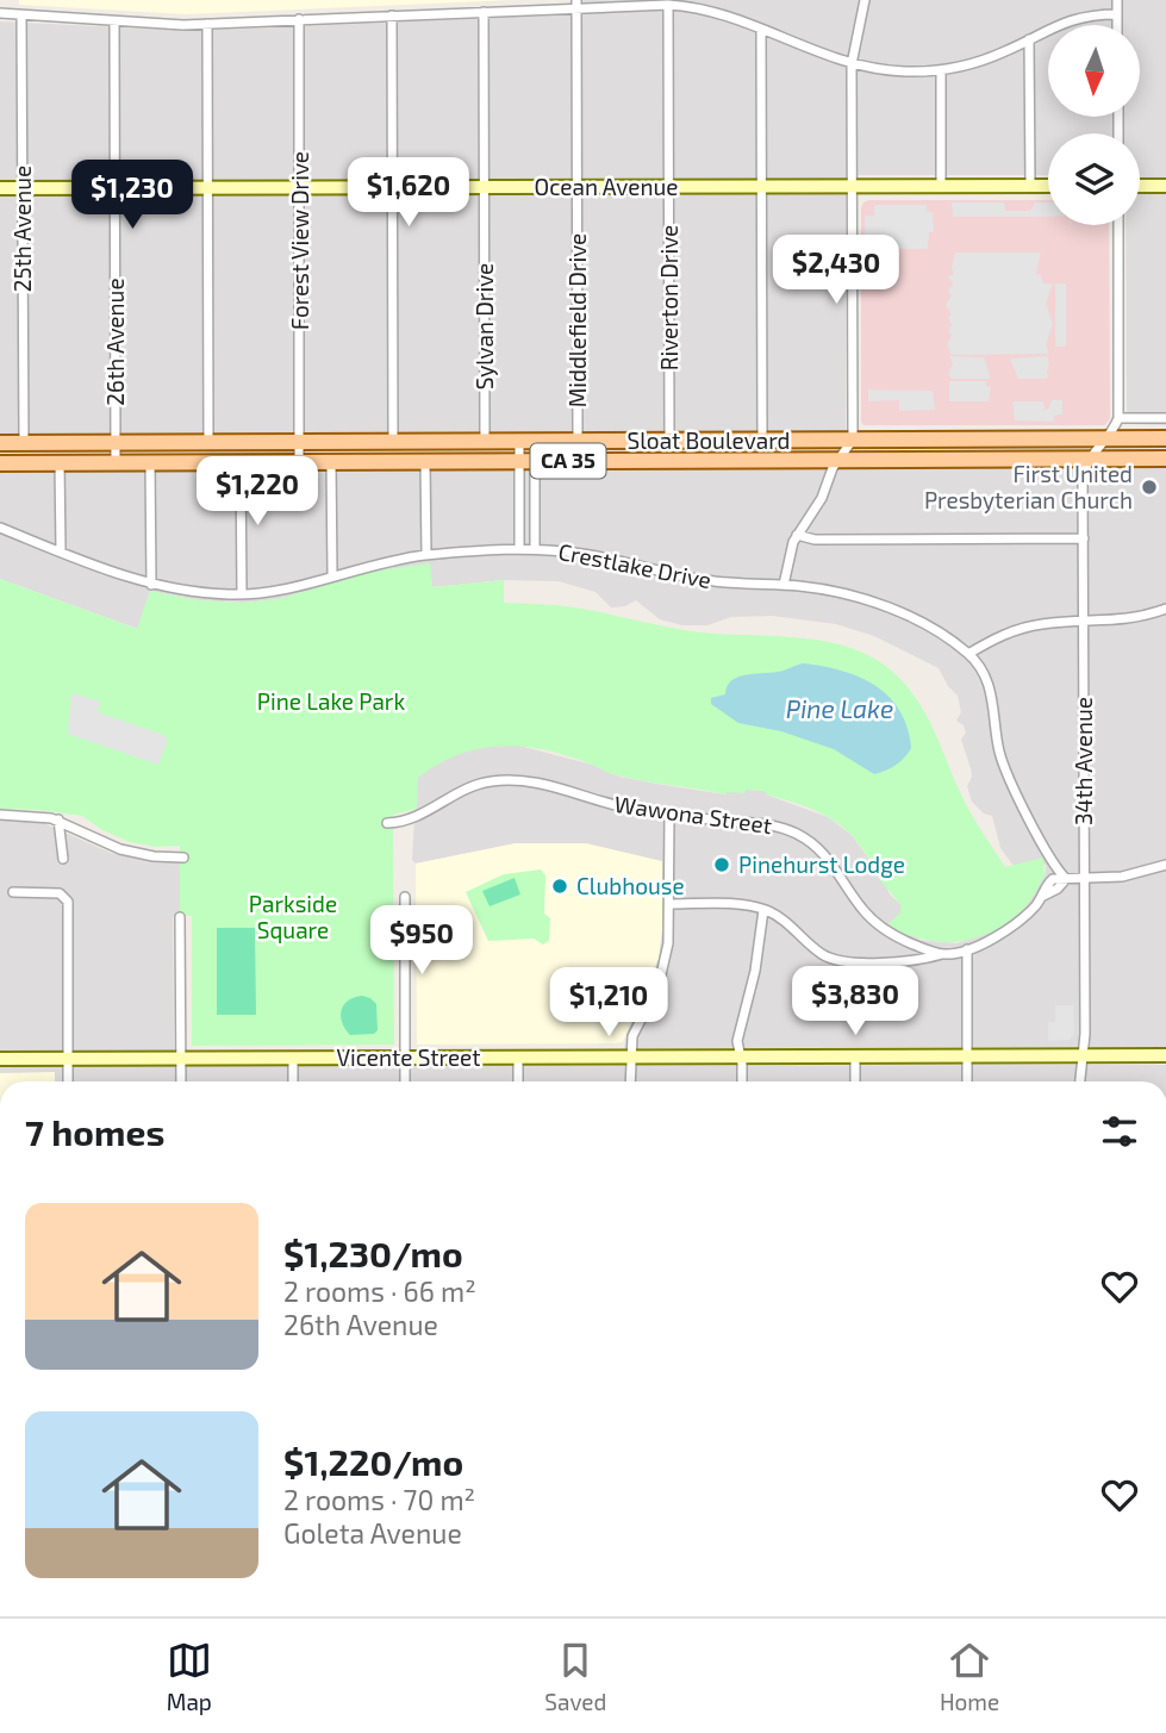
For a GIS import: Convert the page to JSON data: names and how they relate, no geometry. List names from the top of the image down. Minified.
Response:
{"streets":{"main road":["Sloat Boulevard","CA 35"],"street":["Ocean Avenue","25th Avenue","Forest View Drive","Riverton Drive","Middlefield Drive","Sylvan Drive","26th Avenue","Crestlake Drive","34th Avenue","Wawona Street","Vicente Street"]},"crossings":[["Ocean Avenue","25th Avenue"],["Ocean Avenue","Forest View Drive"],["Ocean Avenue","Riverton Drive"],["Ocean Avenue","Middlefield Drive"],["Ocean Avenue","Sylvan Drive"],["Ocean Avenue","26th Avenue"],["25th Avenue","Sloat Boulevard"],["Forest View Drive","Sloat Boulevard"],["Riverton Drive","Sloat Boulevard"],["Middlefield Drive","Sloat Boulevard"],["Sylvan Drive","Sloat Boulevard"],["26th Avenue","Sloat Boulevard"],["Sloat Boulevard","34th Avenue"],["34th Avenue","Vicente Street"]],"water":["Pine Lake"],"parks":["Pine Lake Park","Parkside Square"],"places":["First United Presbyterian Church","Pinehurst Lodge","Clubhouse"],"north":"bottom","page":{"price":["$1,620","$1,230","$2,430","$1,220","$950","$3,830","$1,210"],"heading":"7 homes","list":[{"name":"$1,230/mo","note":"2 rooms · 66 m² · 26th Avenue"},{"name":"$1,220/mo","note":"2 rooms · 70 m² · Goleta Avenue"}],"tabs":["Map","Saved","Home"]}}
